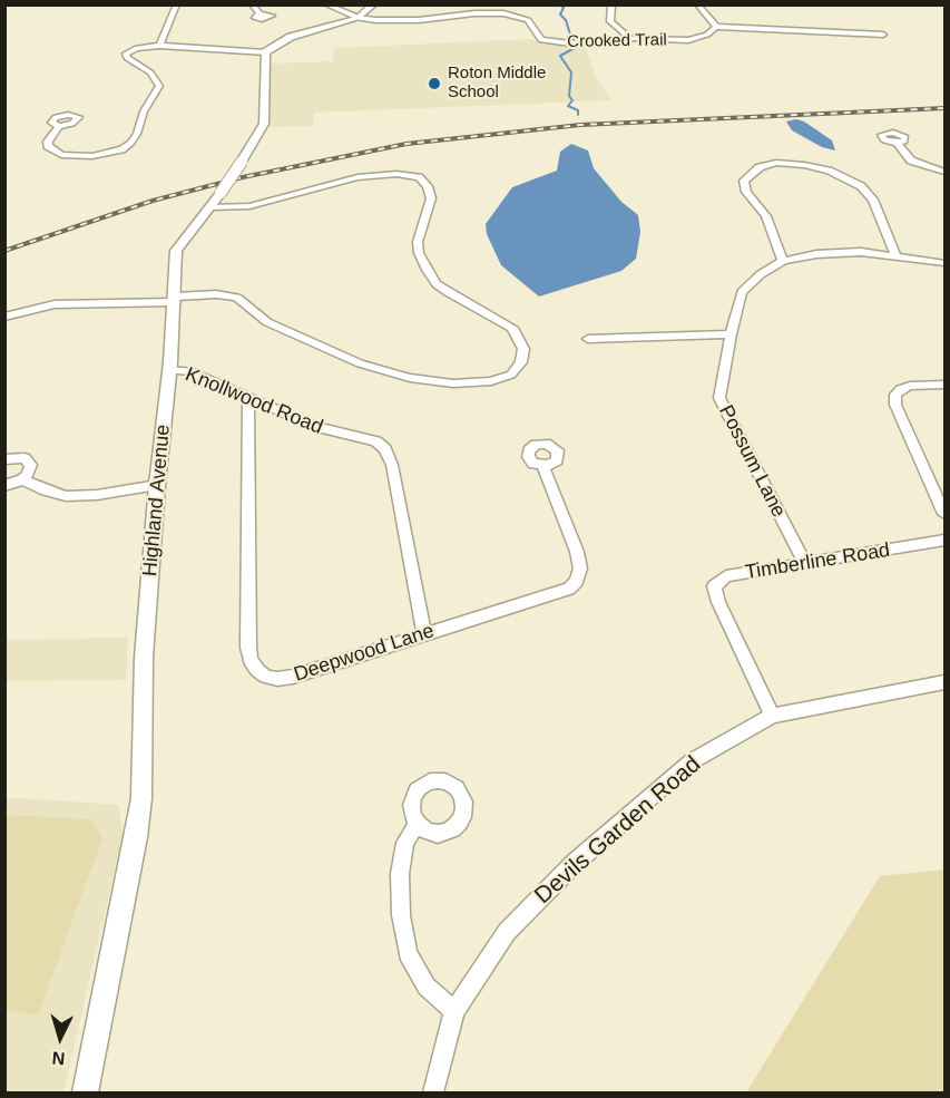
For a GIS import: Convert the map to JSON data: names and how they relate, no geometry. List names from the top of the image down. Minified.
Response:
{"streets":{"street":["Crooked Trail","Knollwood Road","Possum Lane","Highland Avenue","Timberline Road","Deepwood Lane","Devils Garden Road"]},"crossings":[["Knollwood Road","Highland Avenue"],["Knollwood Road","Deepwood Lane"],["Possum Lane","Timberline Road"],["Timberline Road","Devils Garden Road"]],"places":["Roton Middle School"],"north":"bottom"}
